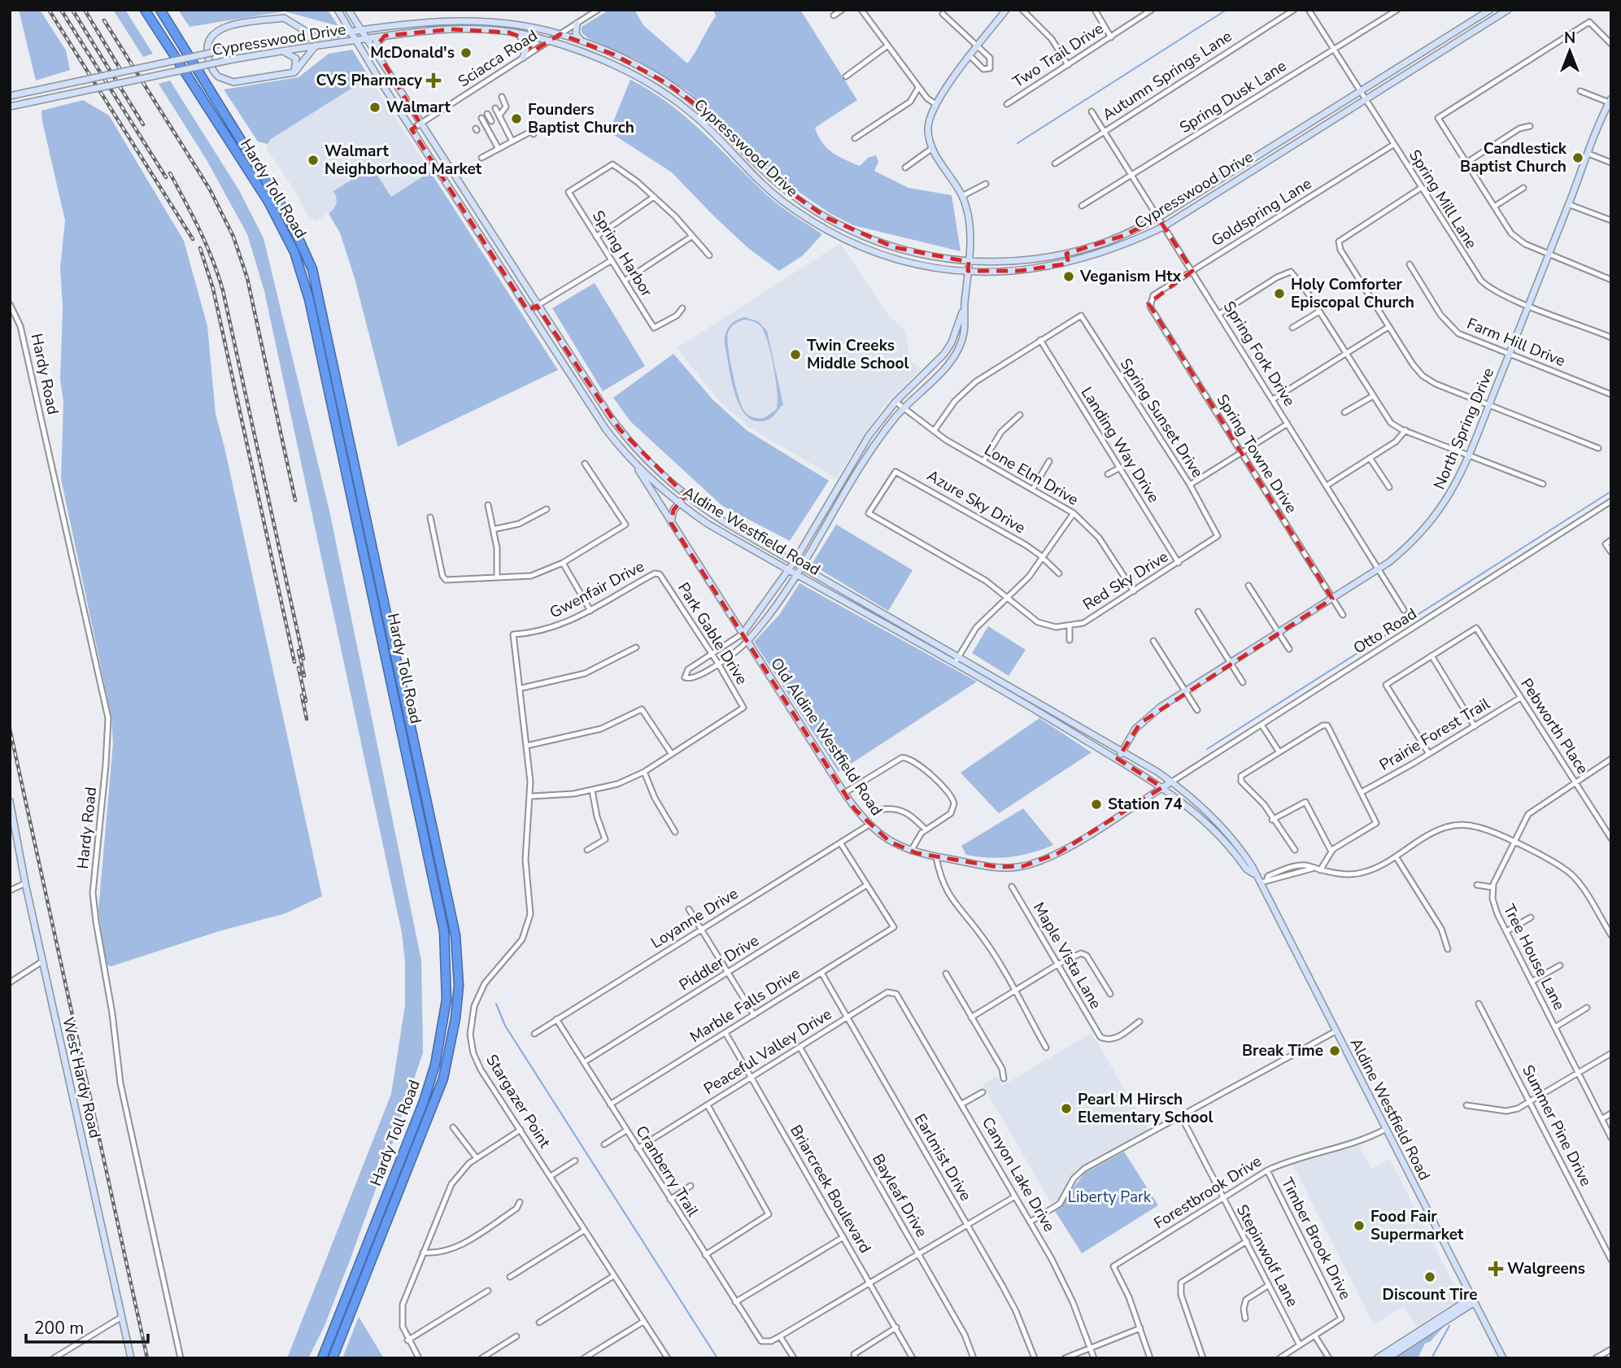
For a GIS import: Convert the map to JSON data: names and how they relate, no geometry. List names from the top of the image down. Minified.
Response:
{"streets":{"highway":["Hardy Toll Road"],"main road":["Cypresswood Drive","North Spring Drive","Aldine Westfield Road","Old Aldine Westfield Road","West Hardy Road"],"street":["Two Trail Drive","Sciacca Road","Autumn Springs Lane","Spring Dusk Lane","Spring Mill Lane","Goldspring Lane","Spring Harbor","Farm Hill Drive","Spring Fork Drive","Hardy Road","Spring Sunset Drive","Landing Way Drive","Spring Towne Drive","Lone Elm Drive","Azure Sky Drive","Red Sky Drive","Gwenfair Drive","Otto Road","Park Gable Drive","Pebworth Place","Prairie Forest Trail","Loyanne Drive","Maple Vista Lane","Tree House Lane","Piddler Drive","Marble Falls Drive","Peaceful Valley Drive","Stargazer Point","Summer Pine Drive","Earlmist Drive","Cranberry Trail","Canyon Lake Drive","Briarcreek Boulevard","Forestbrook Drive","Bayleaf Drive","Timber Brook Drive","Stepinwolf Lane"]},"crossings":[["Cypresswood Drive","Sciacca Road"],["Cypresswood Drive","Spring Mill Lane"],["Cypresswood Drive","Spring Fork Drive"],["Cypresswood Drive","Aldine Westfield Road"],["Sciacca Road","Aldine Westfield Road"],["Autumn Springs Lane","Spring Fork Drive"],["Spring Dusk Lane","Spring Mill Lane"],["Spring Dusk Lane","Spring Fork Drive"],["Spring Mill Lane","Goldspring Lane"],["Spring Mill Lane","North Spring Drive"],["Goldspring Lane","Spring Fork Drive"],["Goldspring Lane","Spring Towne Drive"],["Farm Hill Drive","North Spring Drive"],["Spring Fork Drive","North Spring Drive"],["Spring Sunset Drive","Landing Way Drive"],["Spring Sunset Drive","Red Sky Drive"],["North Spring Drive","Spring Towne Drive"],["North Spring Drive","Aldine Westfield Road"],["Landing Way Drive","Red Sky Drive"],["Lone Elm Drive","Red Sky Drive"],["Aldine Westfield Road","Otto Road"],["Aldine Westfield Road","Old Aldine Westfield Road"],["Aldine Westfield Road","Forestbrook Drive"],["Gwenfair Drive","Park Gable Drive"],["Gwenfair Drive","Stargazer Point"],["Otto Road","Old Aldine Westfield Road"],["Pebworth Place","Prairie Forest Trail"],["Pebworth Place","Tree House Lane"],["Old Aldine Westfield Road","Loyanne Drive"],["Loyanne Drive","Cranberry Trail"],["Piddler Drive","Marble Falls Drive"],["Piddler Drive","Cranberry Trail"],["Marble Falls Drive","Earlmist Drive"],["Marble Falls Drive","Cranberry Trail"],["Marble Falls Drive","Briarcreek Boulevard"],["Peaceful Valley Drive","Earlmist Drive"],["Peaceful Valley Drive","Cranberry Trail"],["Peaceful Valley Drive","Canyon Lake Drive"],["Peaceful Valley Drive","Briarcreek Boulevard"],["Peaceful Valley Drive","Bayleaf Drive"],["Forestbrook Drive","Timber Brook Drive"],["Forestbrook Drive","Stepinwolf Lane"]],"parks":["Liberty Park"],"places":{"other":["McDonald's","Walmart","Founders Baptist Church","Candlestick Baptist Church","Walmart Neighborhood Market","Veganism Htx","Holy Comforter Episcopal Church","Twin Creeks Middle School","Station 74","Break Time","Pearl M Hirsch Elementary School","Food Fair Supermarket","Discount Tire"],"health":["CVS Pharmacy","Walgreens"]},"scale_bar":"200 m","north":"top"}
